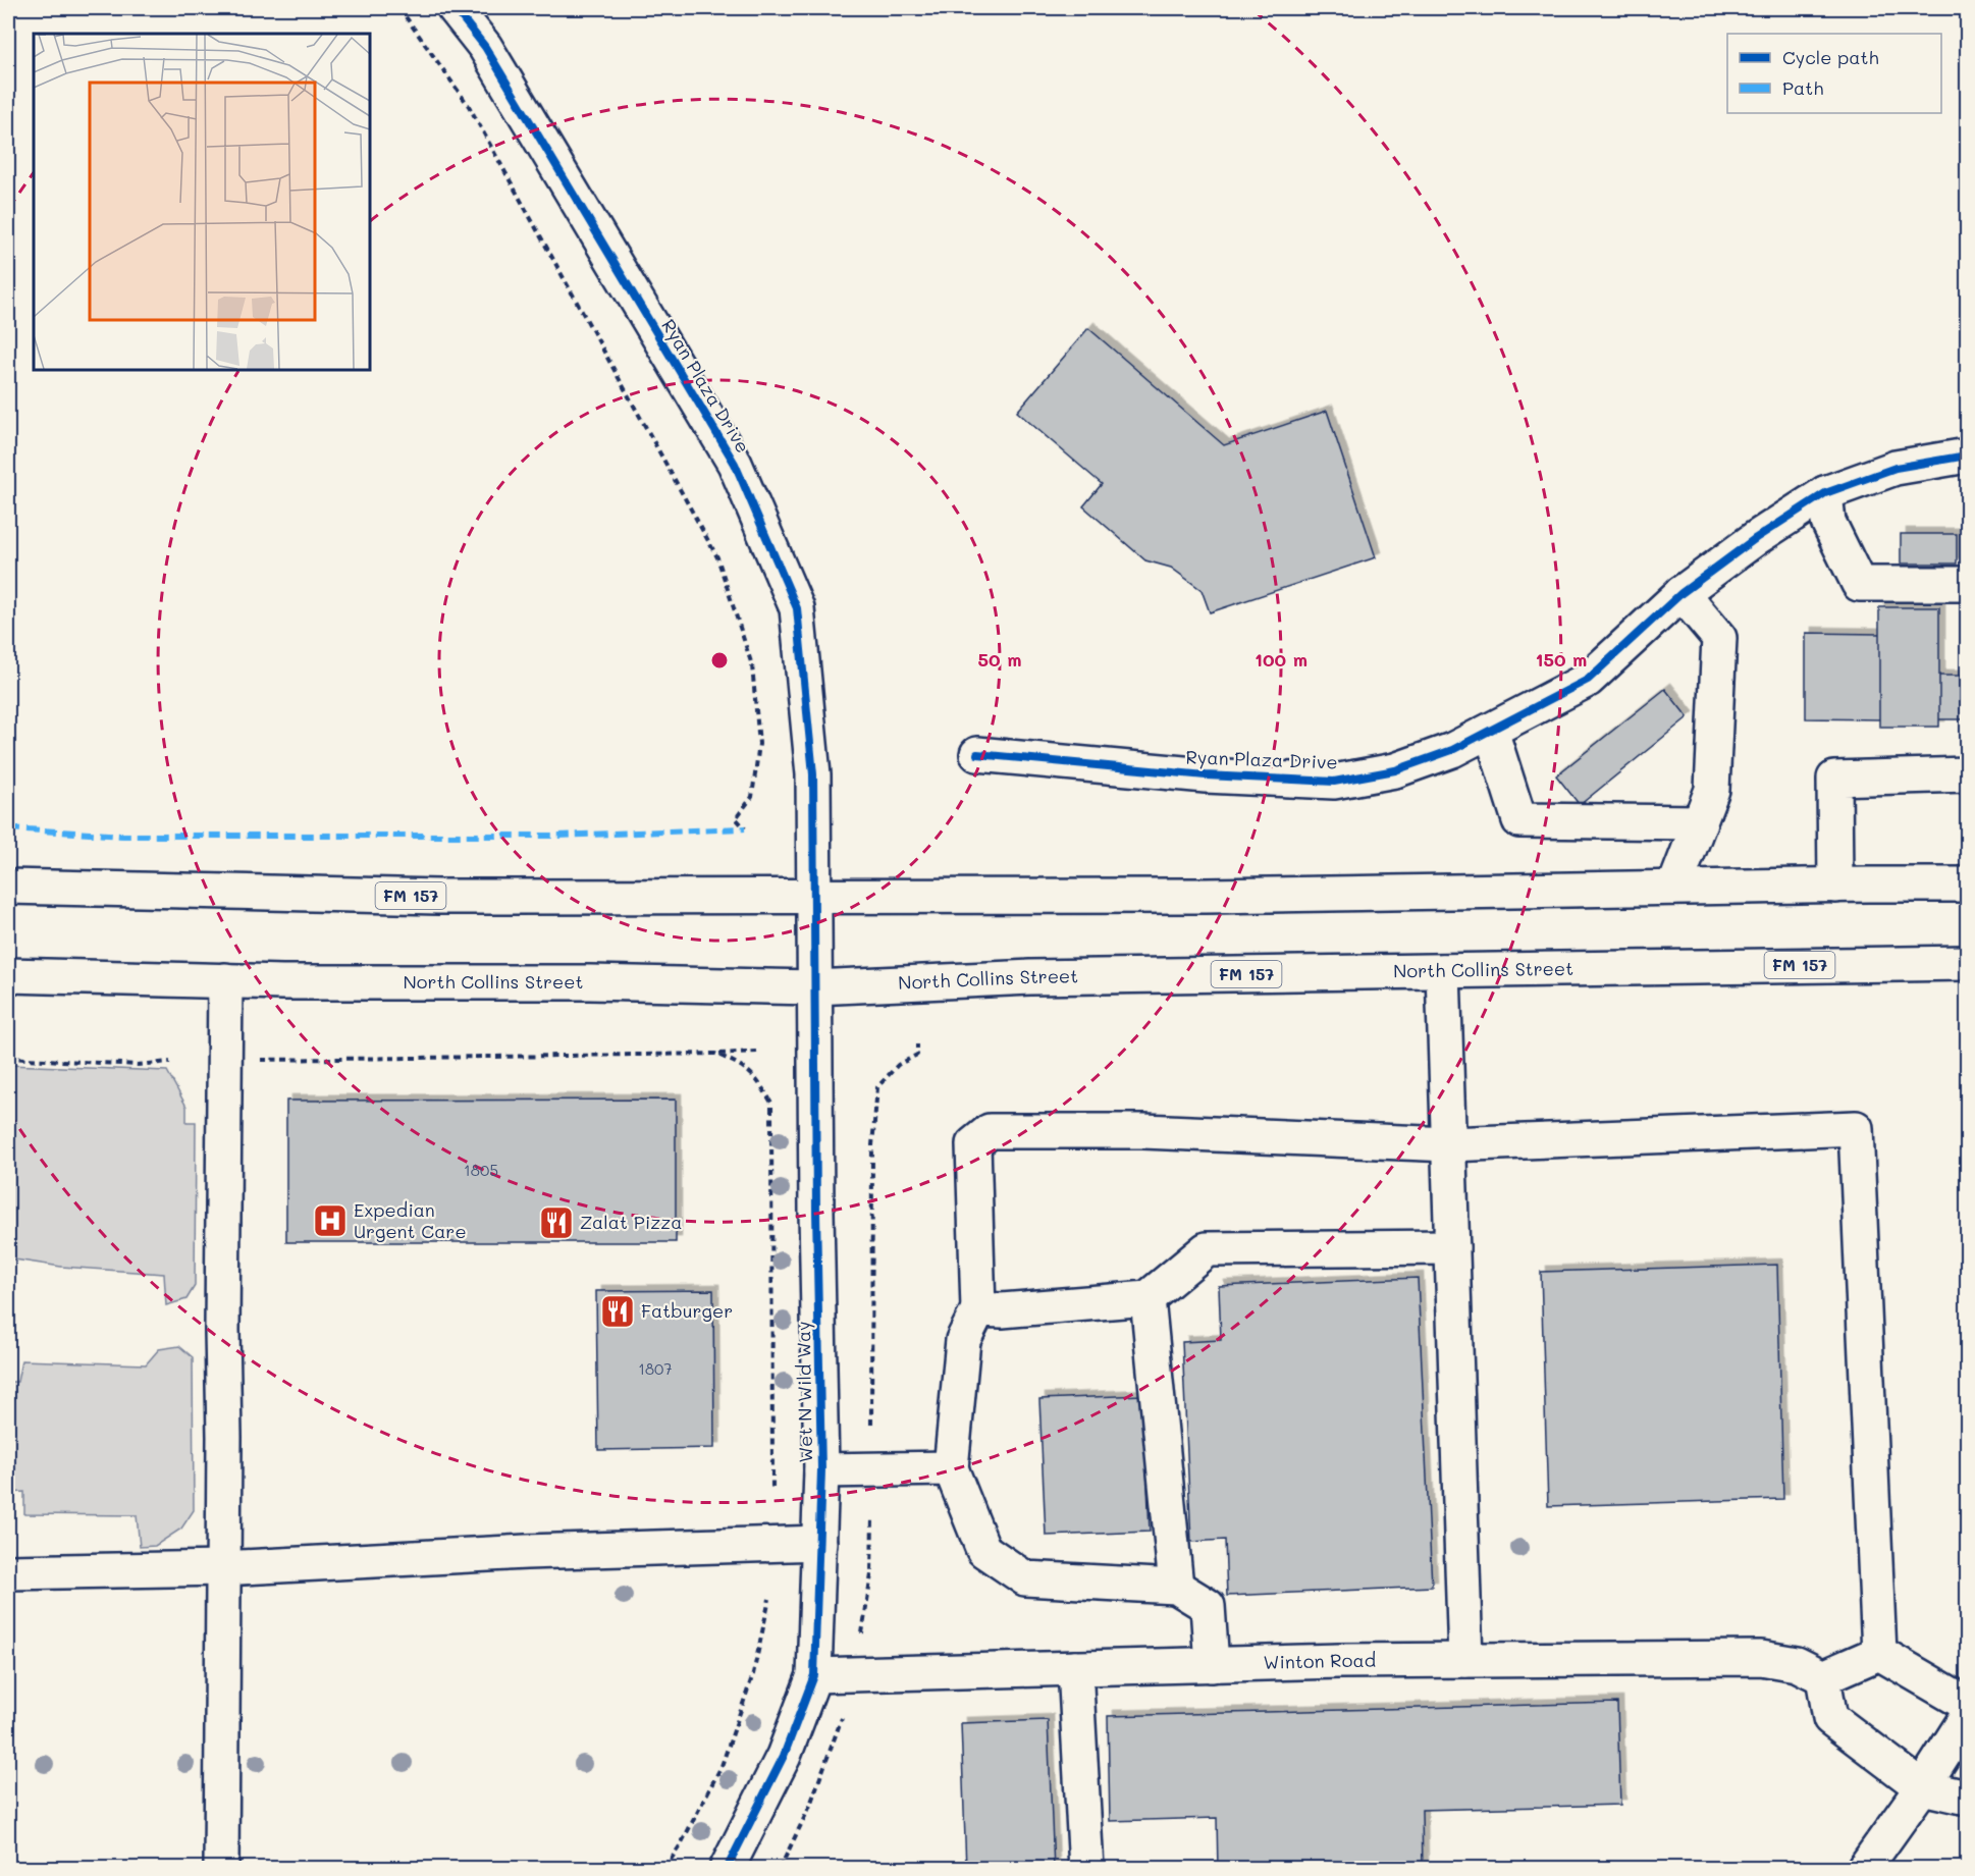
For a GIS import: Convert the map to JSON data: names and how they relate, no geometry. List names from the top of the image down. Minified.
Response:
{"streets":{"street":["Ryan Plaza Drive","FM 157","North Collins Street","Wet N Wild Way","Winton Road"]},"crossings":[["Ryan Plaza Drive","FM 157"],["Ryan Plaza Drive","Wet N Wild Way"],["FM 157","Wet N Wild Way"],["North Collins Street","Wet N Wild Way"],["Wet N Wild Way","Winton Road"]],"places":{"hospital":["Expedian Urgent Care"],"restaurant":["Zalat Pizza","Fatburger"]},"house_numbers":["1805","1807"],"legend":["Cycle path","Path"],"rings":["50 m","100 m","150 m"]}
